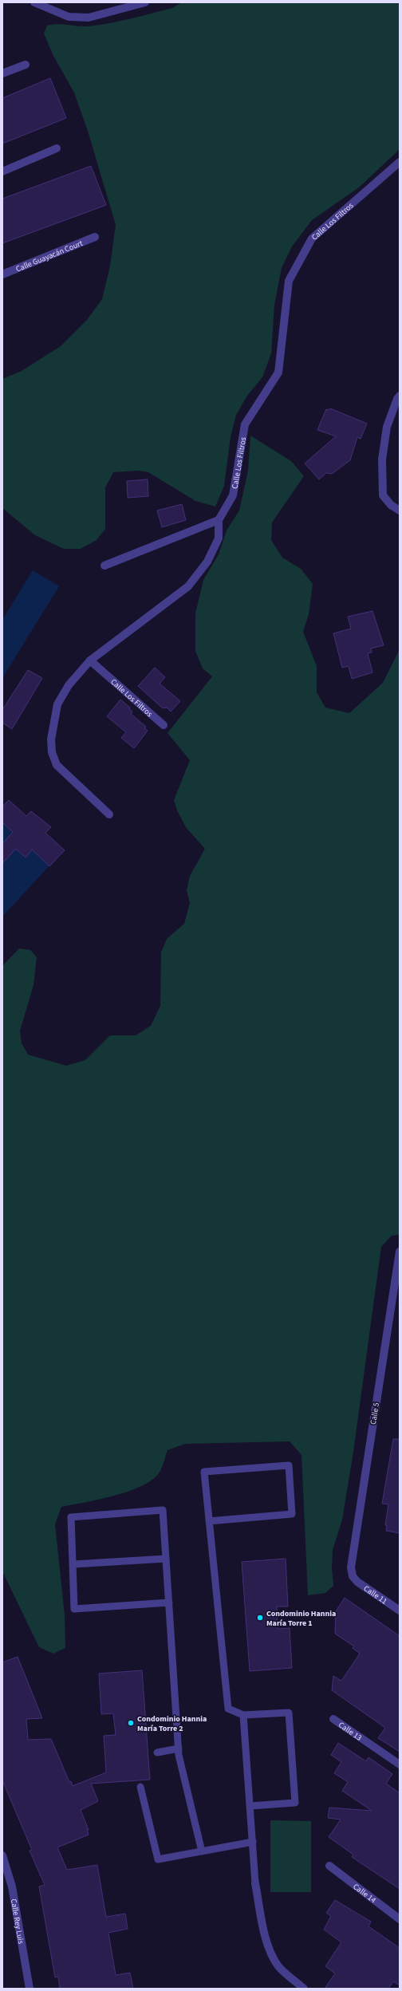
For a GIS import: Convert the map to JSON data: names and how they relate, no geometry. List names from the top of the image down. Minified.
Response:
{"streets":{"street":["Calle Los Filtros","Calle Guayacán Court","Calle 5","Calle 11","Calle 13","Calle 14","Calle Rey Luis"]},"crossings":[["Calle 5","Calle 11"]],"places":["Condominio Hannia María Torre 1","Condominio Hannia María Torre 2"]}
